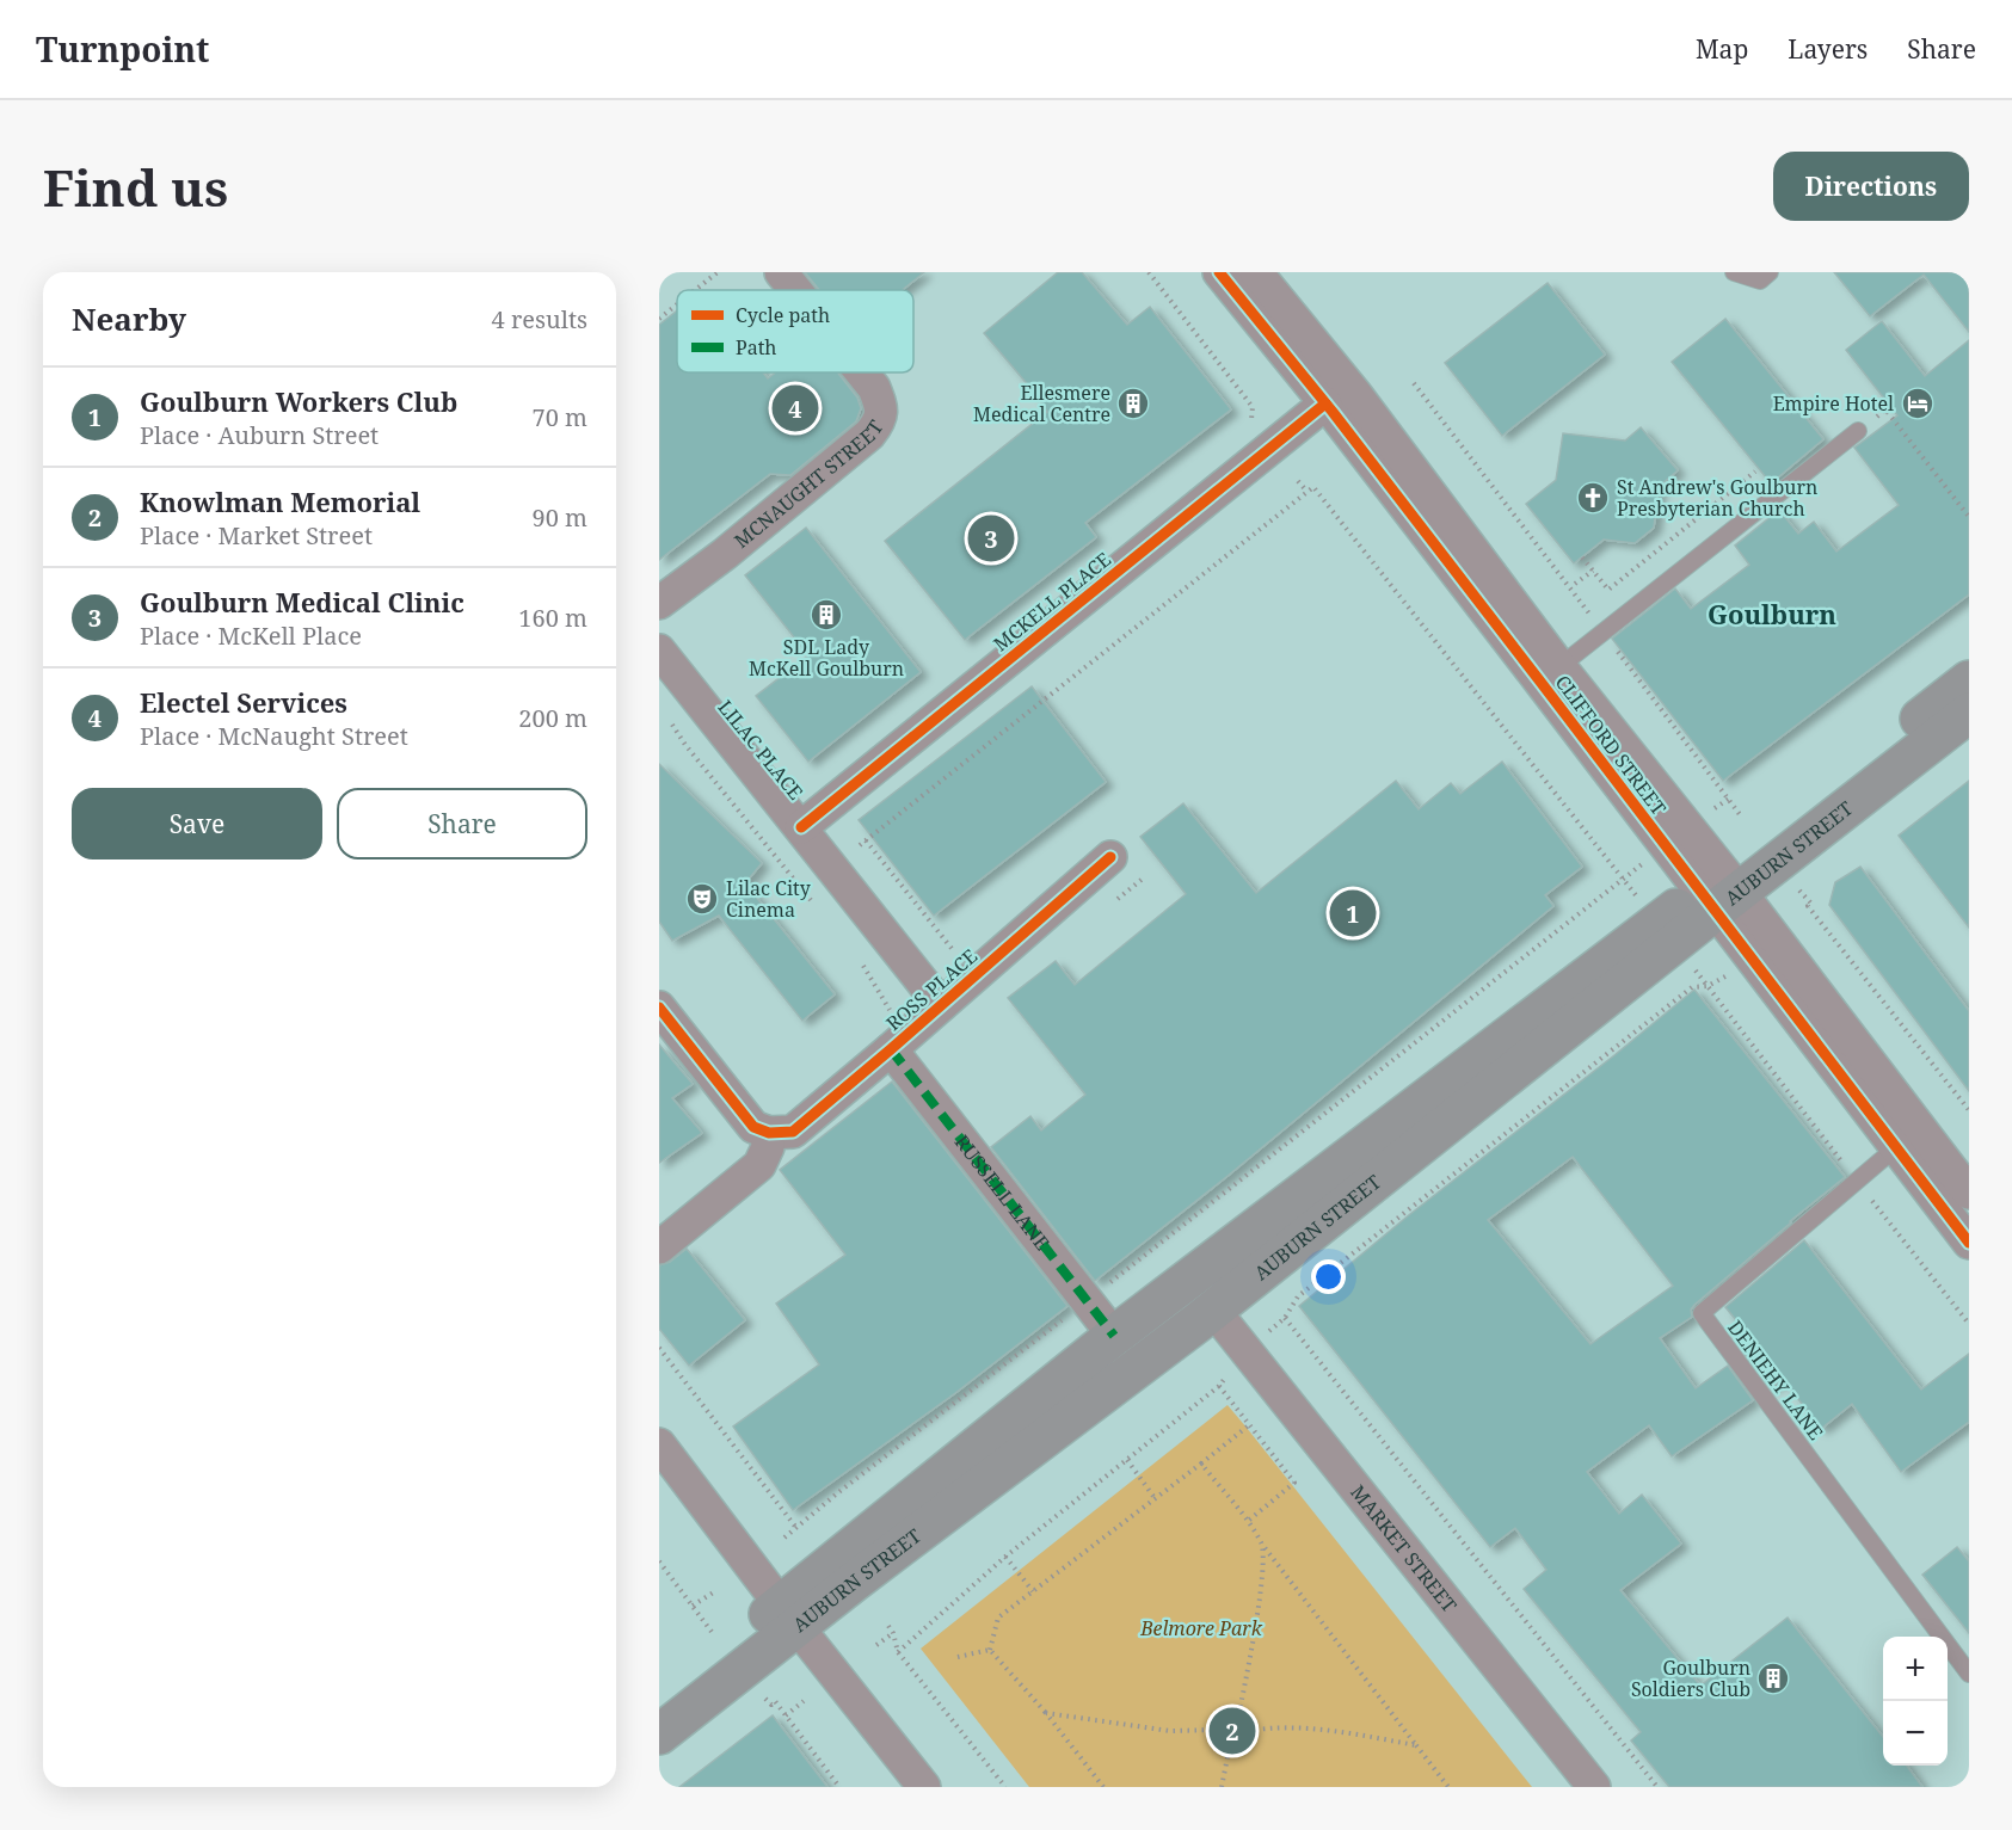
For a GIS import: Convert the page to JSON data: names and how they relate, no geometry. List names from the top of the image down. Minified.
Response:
{"streets":{"main road":["AUBURN STREET"],"street":["MCNAUGHT STREET","MCKELL PLACE","CLIFFORD STREET","LILAC PLACE","ROSS PLACE","RUSSELL LANE","MARKET STREET"],"lane":["DENIEHY LANE"]},"crossings":[["MCKELL PLACE","CLIFFORD STREET"],["MCKELL PLACE","LILAC PLACE"],["CLIFFORD STREET","AUBURN STREET"],["CLIFFORD STREET","DENIEHY LANE"],["LILAC PLACE","ROSS PLACE"],["AUBURN STREET","RUSSELL LANE"],["AUBURN STREET","MARKET STREET"],["ROSS PLACE","RUSSELL LANE"]],"districts":["Goulburn"],"parks":["Belmore Park"],"places":{"building":["Ellesmere Medical Centre","SDL Lady McKell Goulburn","Goulburn Soldiers Club"],"hotel":["Empire Hotel"],"church":["St Andrew's Goulburn Presbyterian Church"],"theatre":["Lilac City Cinema"]},"legend":["Cycle path","Path"],"page":{"header":"Turnpoint","nav":["Map","Layers","Share"],"buttons":["Directions",["Save","Share"]],"title":"Find us","heading":["Nearby","4 results"],"list":[{"mark":"1","name":"Goulburn Workers Club","note":"Place · Auburn Street","value":"70 m"},{"mark":"2","name":"Knowlman Memorial","note":"Place · Market Street","value":"90 m"},{"mark":"3","name":"Goulburn Medical Clinic","note":"Place · McKell Place","value":"160 m"},{"mark":"4","name":"Electel Services","note":"Place · McNaught Street","value":"200 m"}],"pins":["4","3","1","2"],"map_buttons":["+","−"]}}
